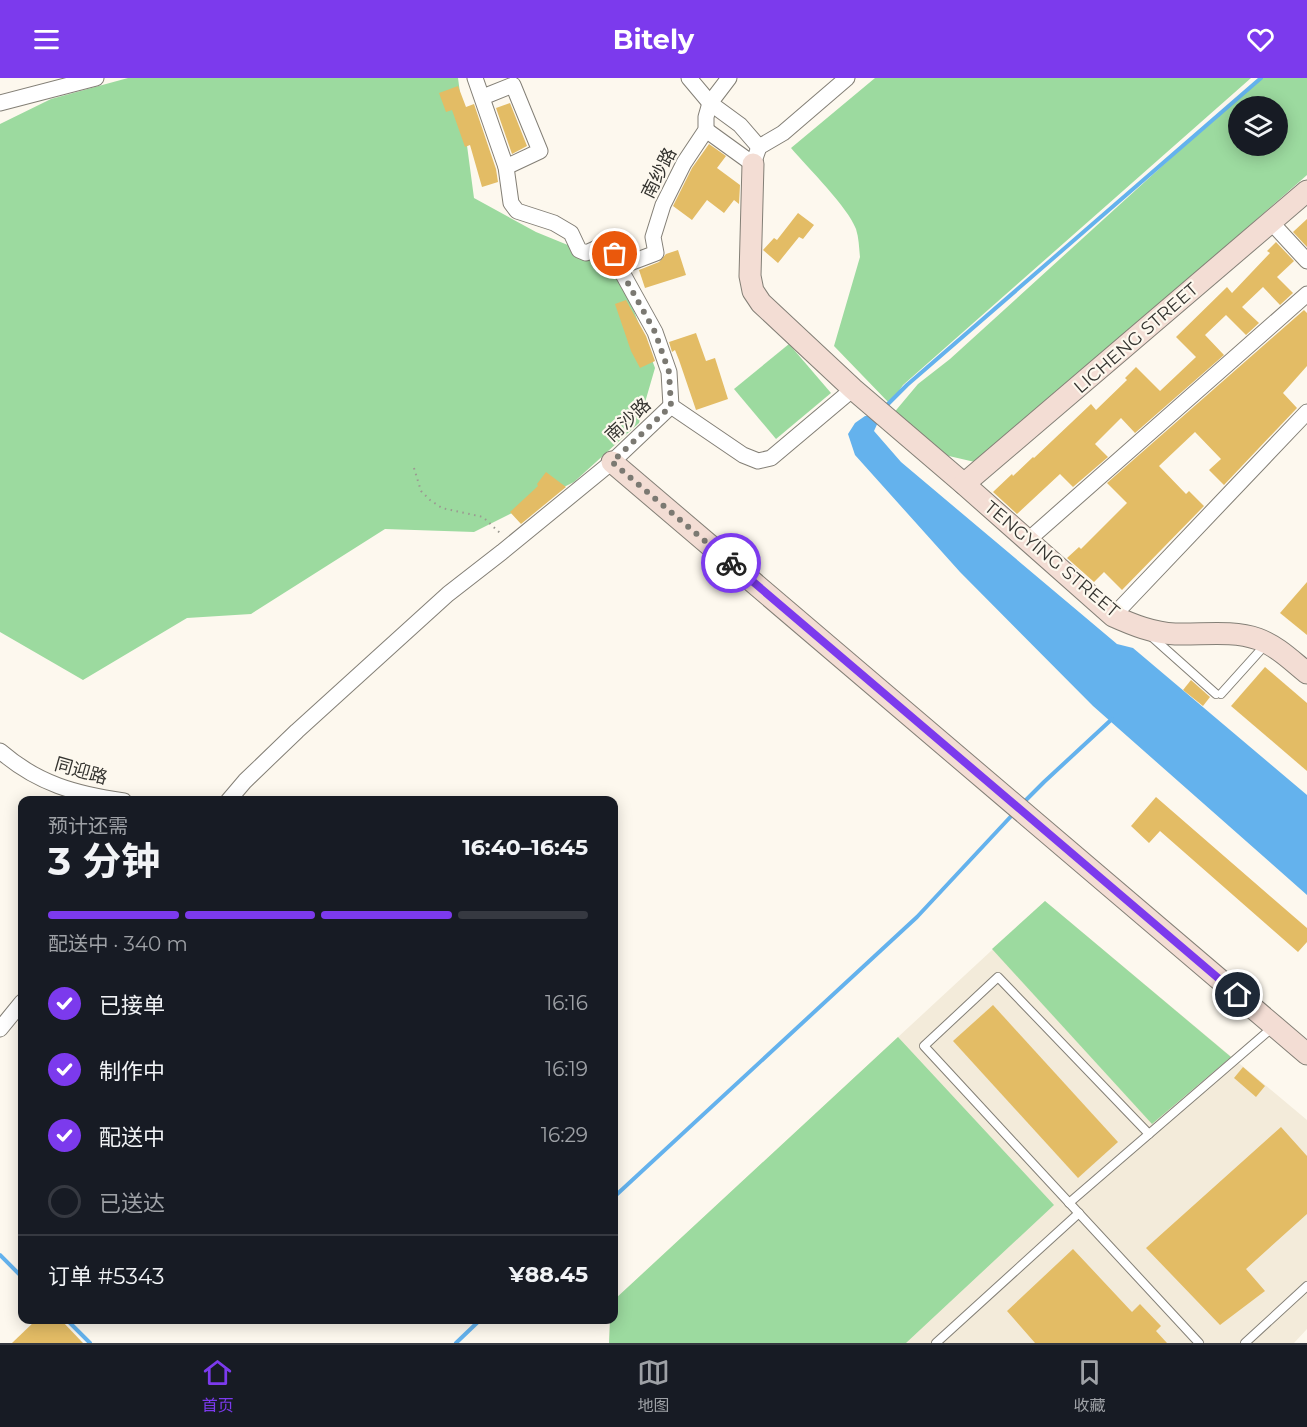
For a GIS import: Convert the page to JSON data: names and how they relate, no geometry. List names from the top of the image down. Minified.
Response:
{"streets":{"street":["南纱路","LICHENG STREET","南沙路","TENGYING STREET","同迎路"]},"crossings":[["LICHENG STREET","TENGYING STREET"]],"page":{"header":"Bitely","heading":["3 分钟","预计还需","16:40–16:45"],"panel":["订单 #5343","¥88.45"],"bar":"配送中 · 340 m","list":[["已接单","16:16"],["制作中","16:19"],["配送中","16:29"],"已送达"],"tabs":["首页","地图","收藏"]}}
